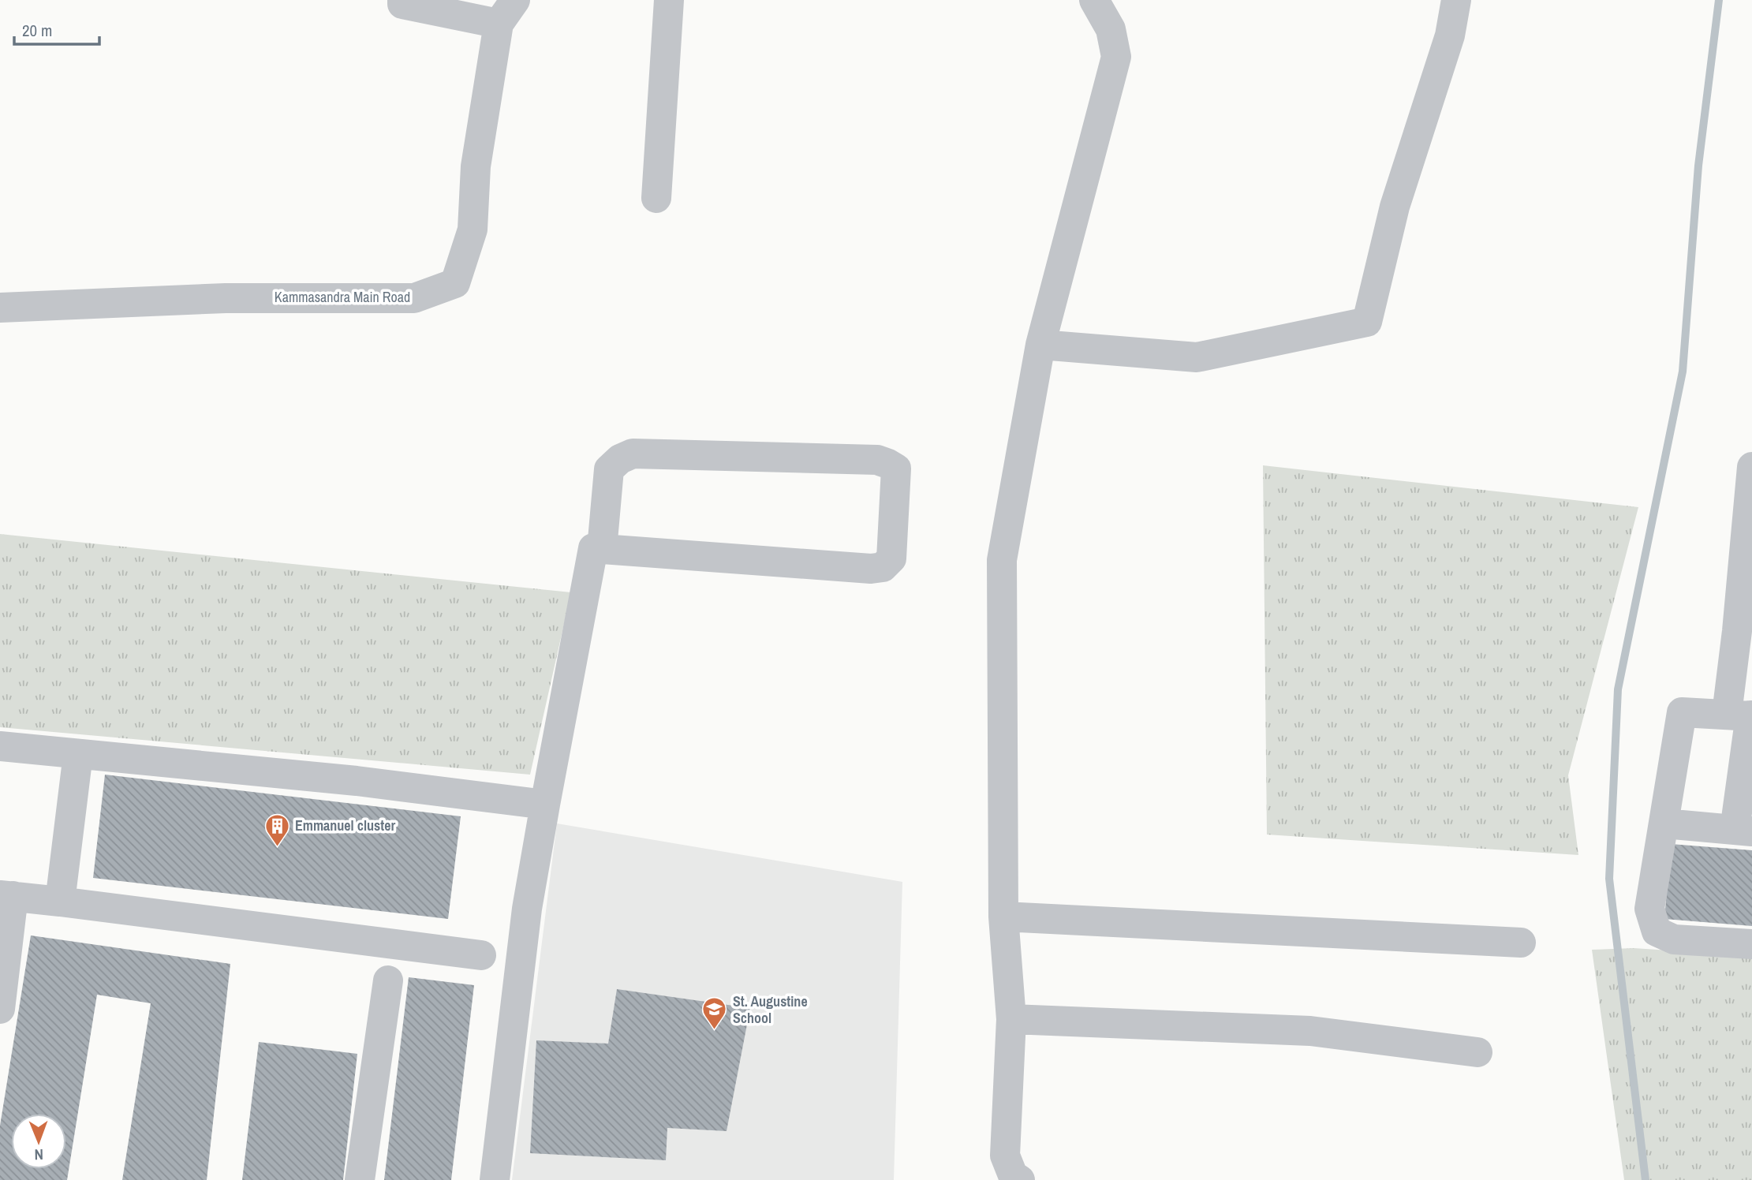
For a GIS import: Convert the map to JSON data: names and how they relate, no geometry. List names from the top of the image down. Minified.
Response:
{"streets":{"street":["Kammasandra Main Road"]},"places":{"building":["Emmanuel cluster"],"school or university":["St. Augustine School"]},"scale_bar":"20 m","north":"bottom"}
